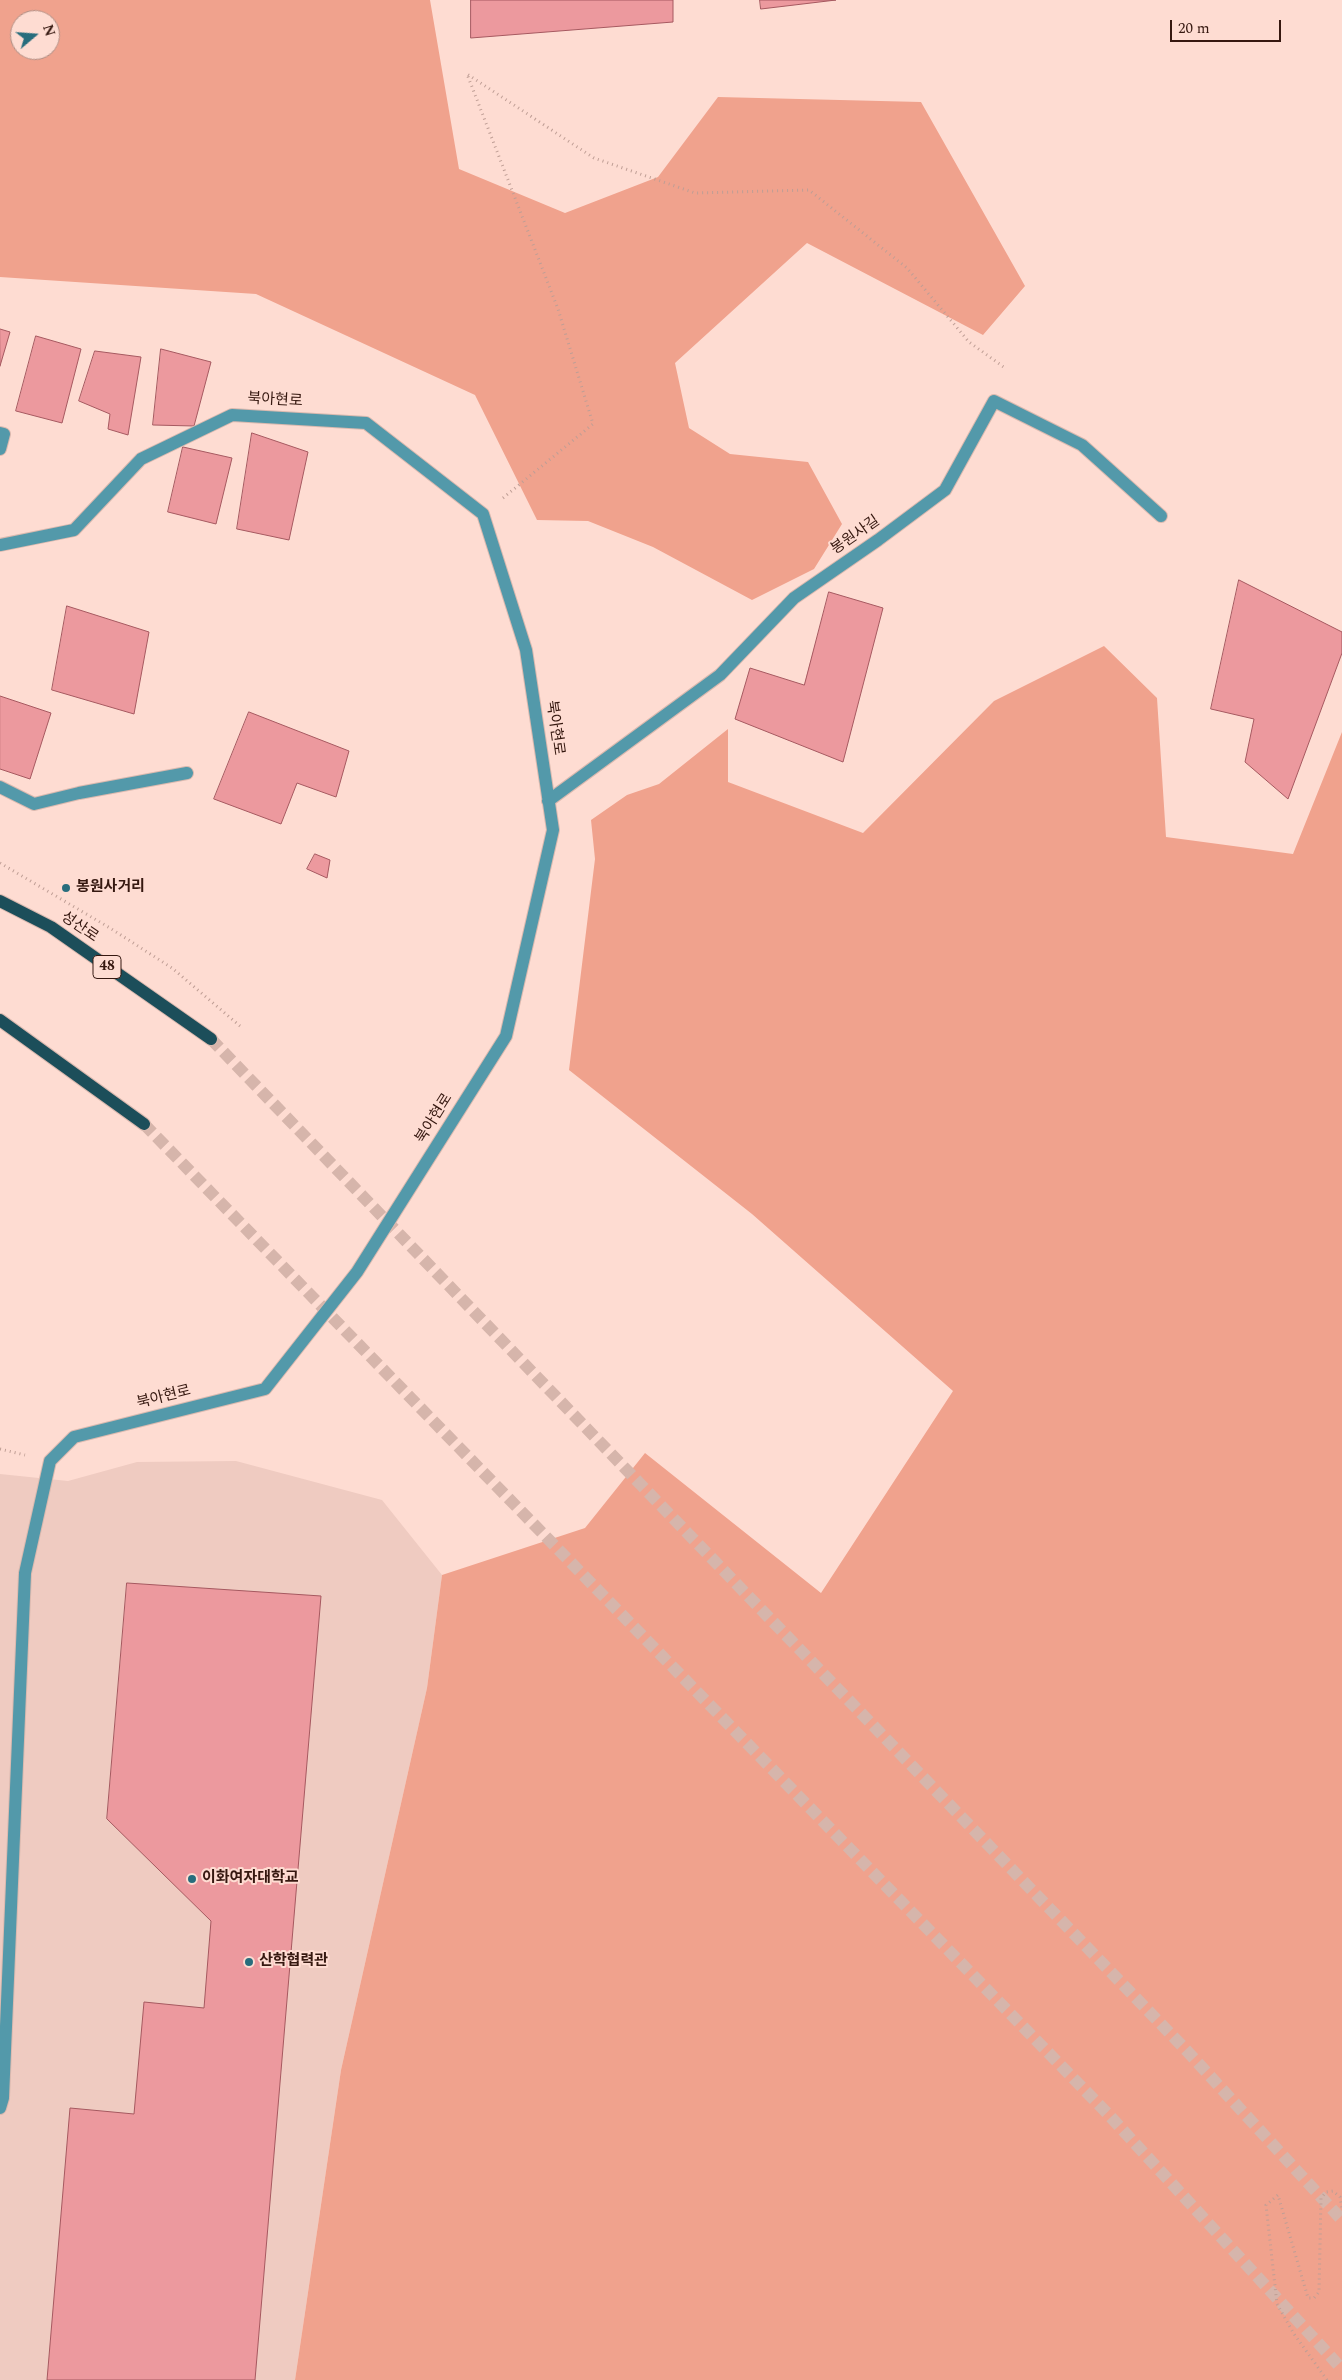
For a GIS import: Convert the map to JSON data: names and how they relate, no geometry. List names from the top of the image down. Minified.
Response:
{"streets":{"main road":["성산로","48"],"street":["북아현로","봉원사길"]},"crossings":[["북아현로","봉원사길"]],"places":["봉원사거리","이화여자대학교","산학협력관"],"scale_bar":"20 m","north":"right"}
